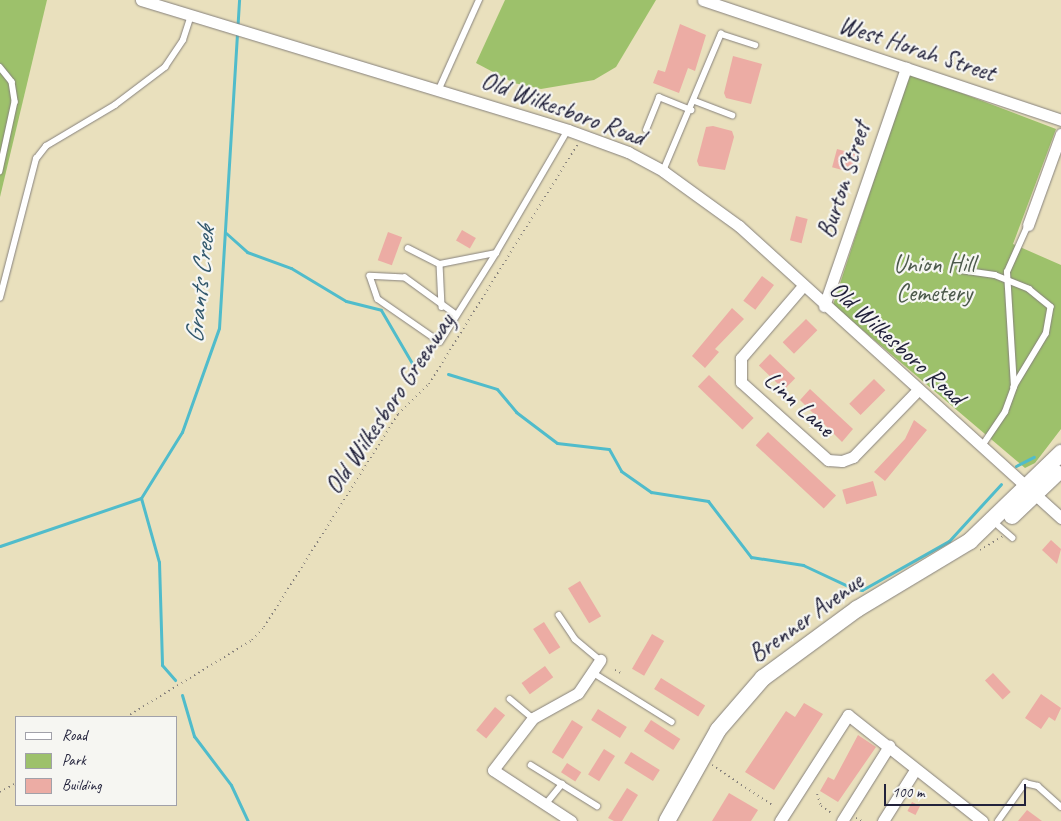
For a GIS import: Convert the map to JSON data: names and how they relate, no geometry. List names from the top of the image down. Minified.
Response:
{"streets":{"street":["West Horah Street","Old Wilkesboro Road","Burton Street","Linn Lane","Brenner Avenue"],"path":["Old Wilkesboro Greenway"]},"crossings":[["West Horah Street","Burton Street"],["Old Wilkesboro Road","Burton Street"],["Old Wilkesboro Road","Old Wilkesboro Greenway"],["Old Wilkesboro Road","Linn Lane"],["Old Wilkesboro Road","Brenner Avenue"]],"water":["Grants Creek"],"parks":["Union Hill Cemetery"],"legend":["Road","Park","Building"],"scale_bar":"100 m"}
